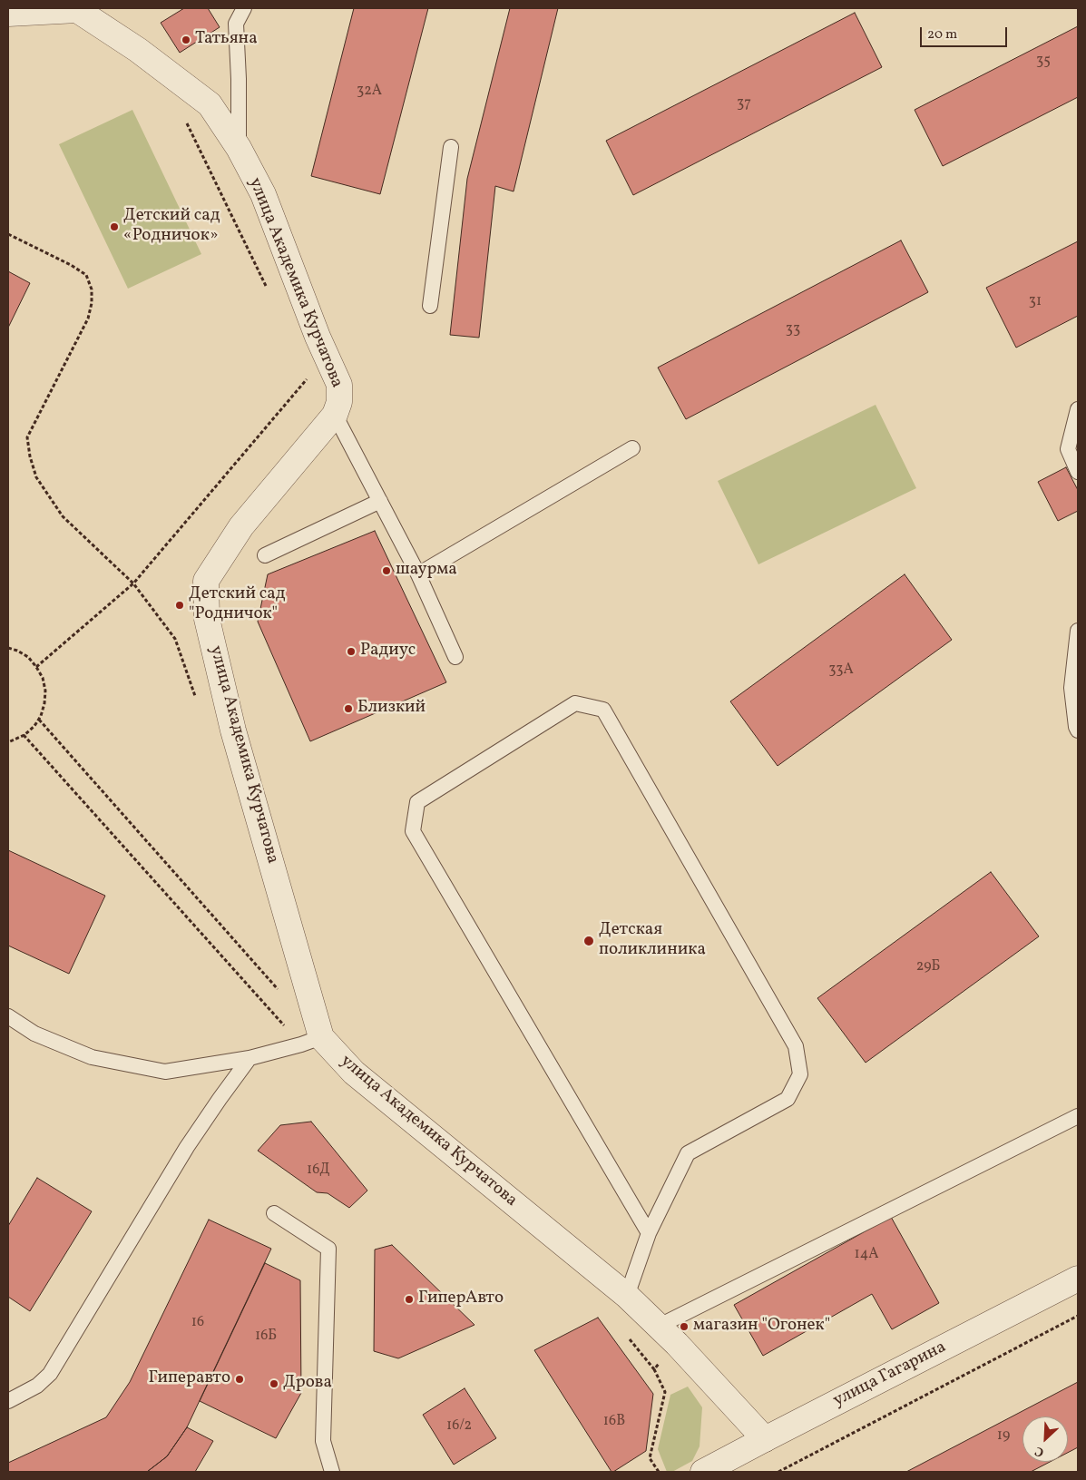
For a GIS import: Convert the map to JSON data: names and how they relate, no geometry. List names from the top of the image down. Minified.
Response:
{"streets":{"street":["улица Академика Курчатова","улица Гагарина"]},"crossings":[["улица Академика Курчатова","улица Гагарина"]],"places":["Татьяна","Детский сад «Родничок»","шаурма","Детский сад \"Родничок\"","Радиус","Близкий","Детская поликлиника","ГиперАвто","магазин \"Огонек\"","Гиперавто","Дрова"],"house_numbers":["35","32А","37","31","33","33А","29Б","16Д","14А","16","16Б","16В","16/2","19"],"scale_bar":"20 m","north":"bottom left"}
